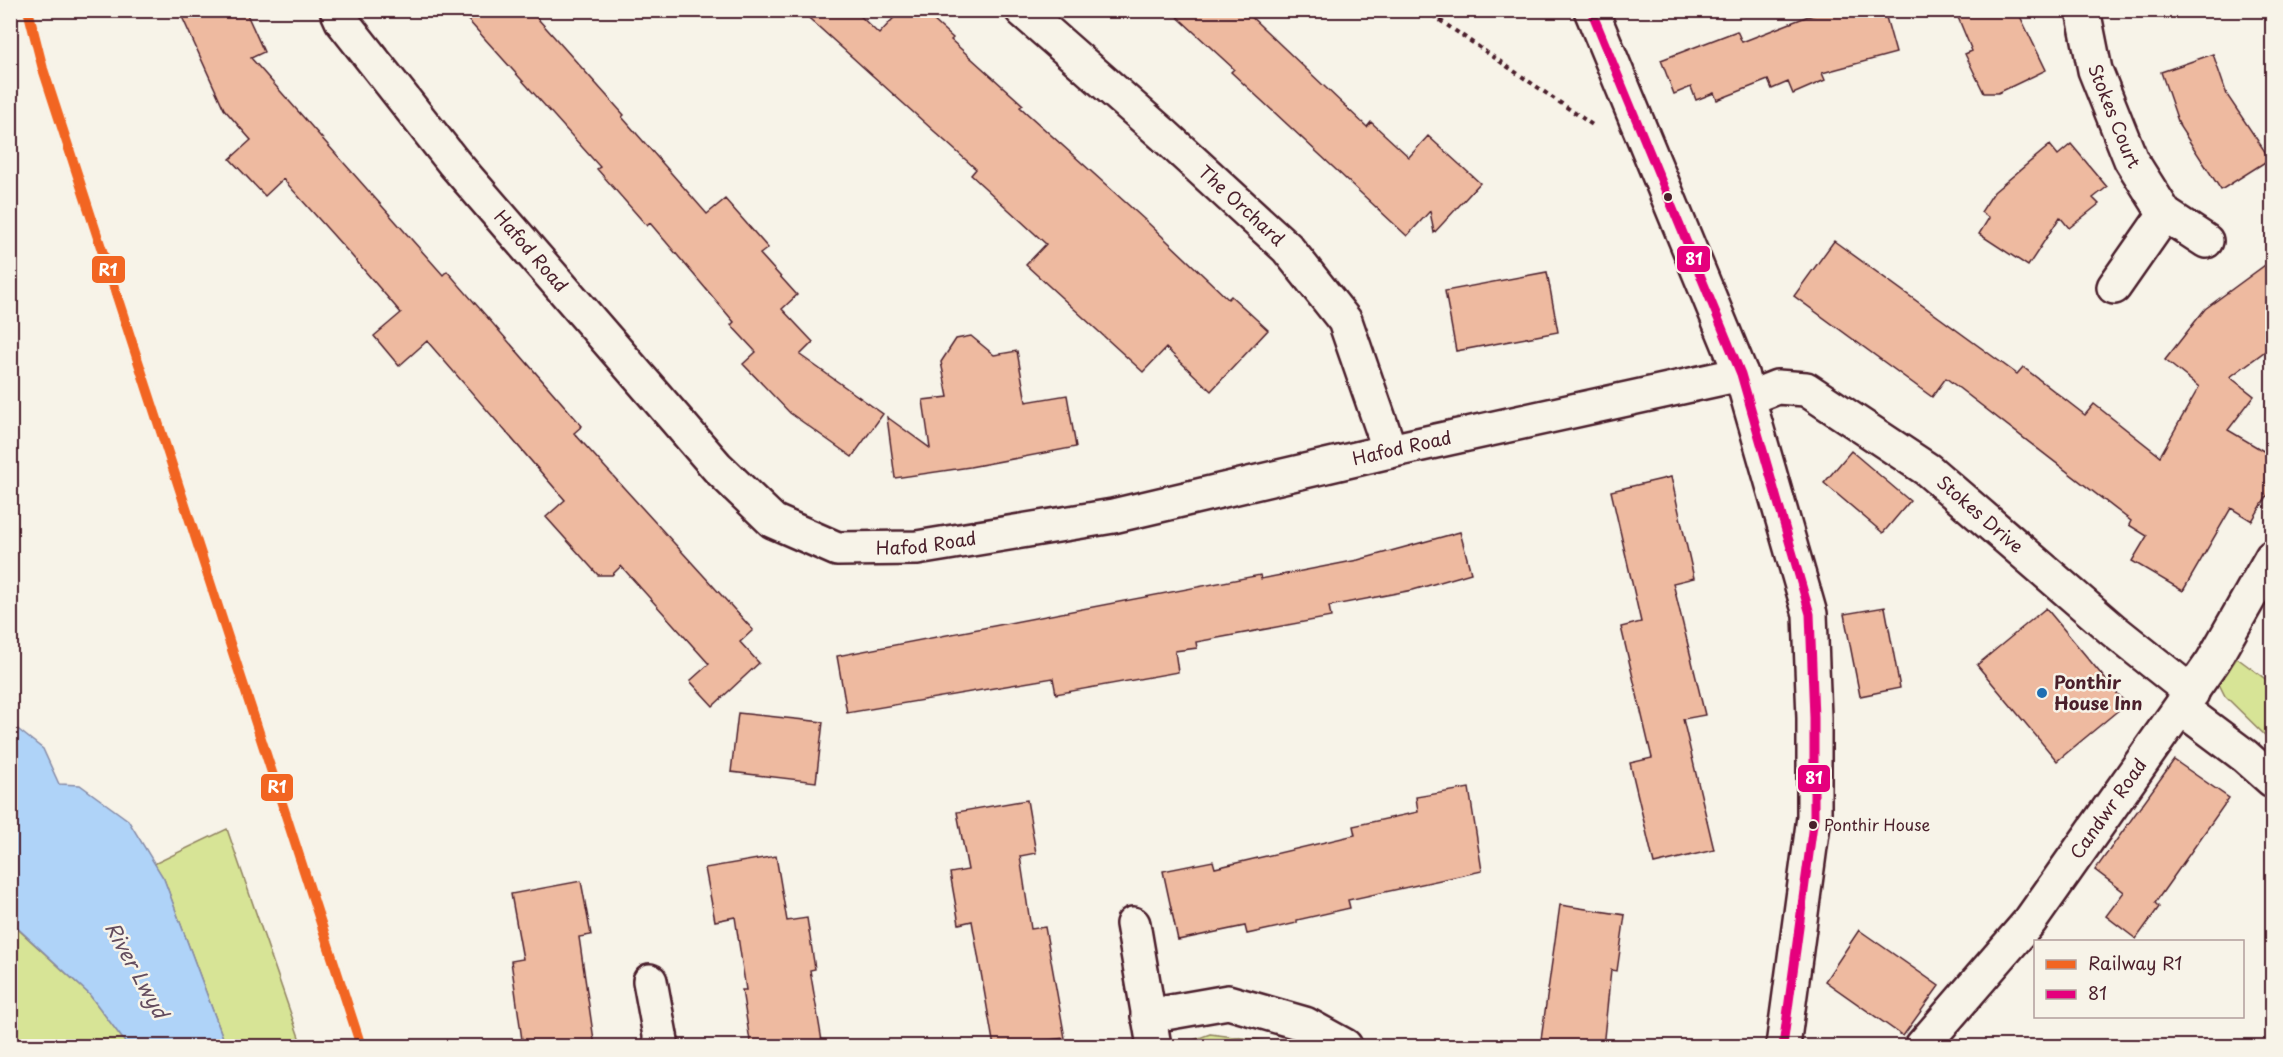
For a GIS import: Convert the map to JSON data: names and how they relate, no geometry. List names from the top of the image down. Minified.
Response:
{"streets":{"street":["Stokes Court","The Orchard","Hafod Road","Stokes Drive","Candwr Road"]},"crossings":[["The Orchard","Hafod Road"],["Hafod Road","Stokes Drive"],["Stokes Drive","Candwr Road"]],"water":["River Lwyd"],"places":["Ponthir House Inn","Ponthir House"],"lines":["rail line R1","transit line 81"],"legend":["Railway R1","81"]}
